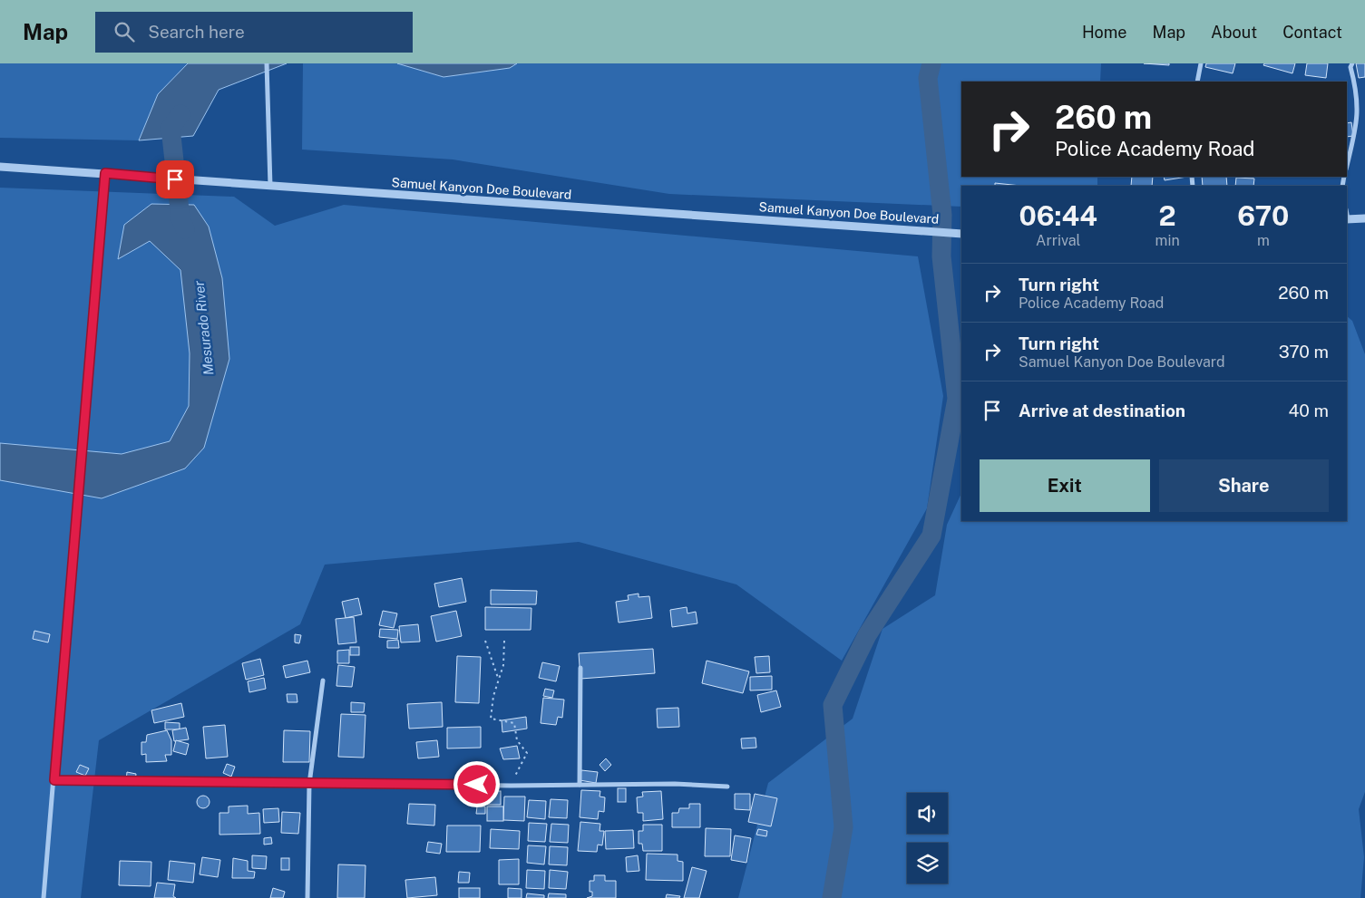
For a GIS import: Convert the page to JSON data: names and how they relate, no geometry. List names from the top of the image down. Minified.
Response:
{"streets":{"street":["Samuel Kanyon Doe Boulevard"]},"water":["Mesurado River"],"page":{"header":"Map","search":"Search here","nav":["Home","Map","About","Contact"],"turn":["260 m","Police Academy Road"],"eta":["06:44","Arrival","2","min","670","m"],"list":[{"name":"Turn right","note":"Police Academy Road","value":"260 m"},{"name":"Turn right","note":"Samuel Kanyon Doe Boulevard","value":"370 m"},{"name":"Arrive at destination","value":"40 m"}],"buttons":["Exit","Share"]}}
